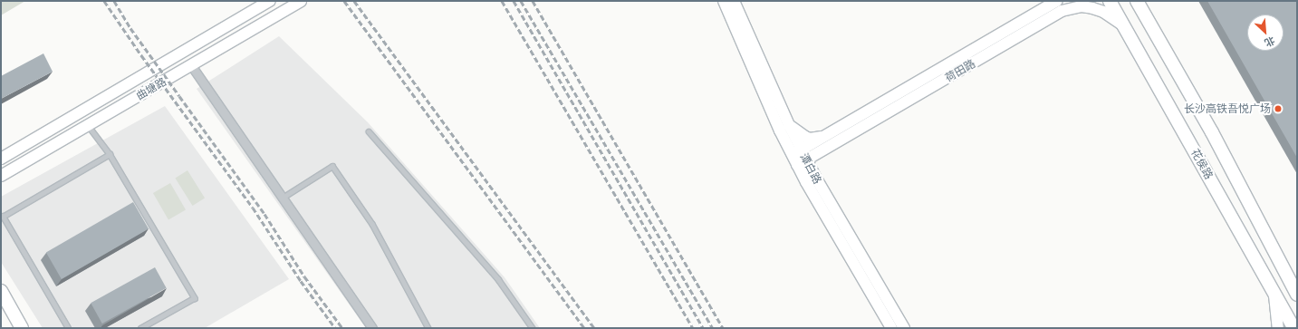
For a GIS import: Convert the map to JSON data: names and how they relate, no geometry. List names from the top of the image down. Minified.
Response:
{"streets":{"main road":["花侯路"],"street":["荷田路","曲塘路","潭白路"]},"crossings":[["荷田路","花侯路"],["荷田路","潭白路"]],"places":["长沙高铁吾悦广场"],"north":"bottom right"}
